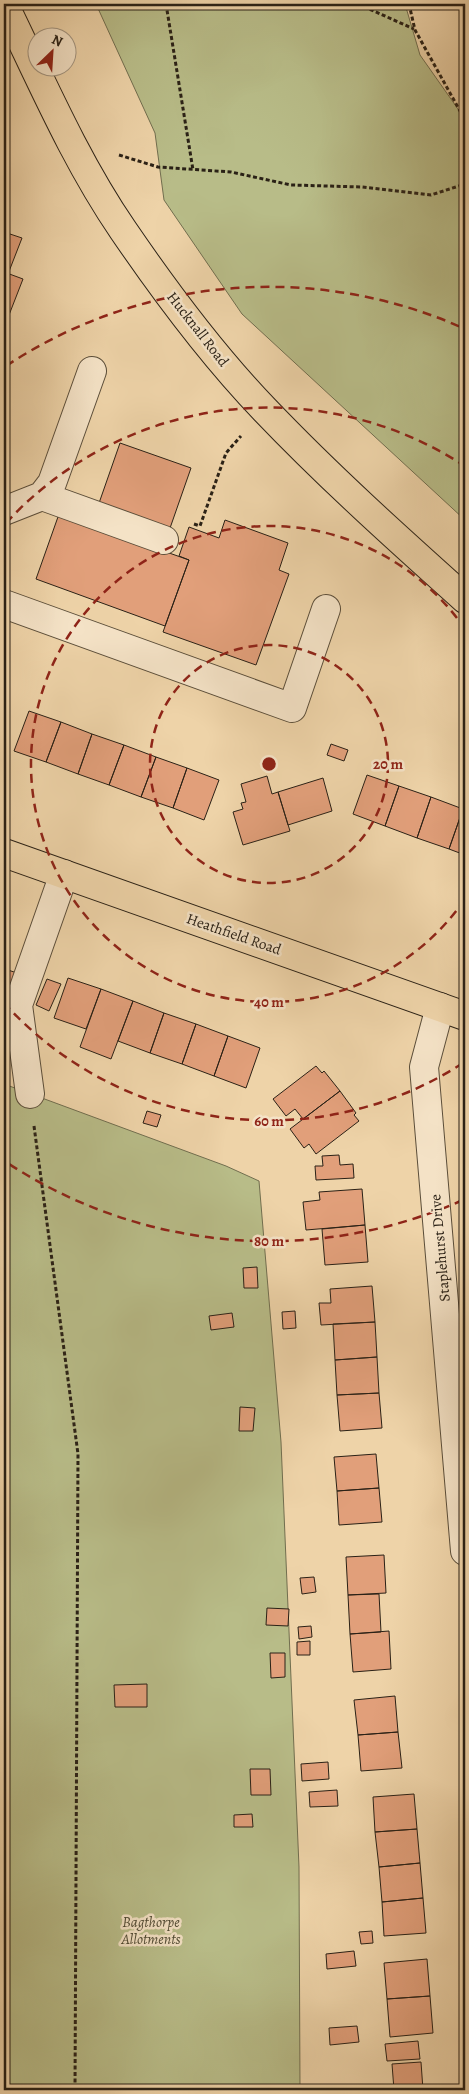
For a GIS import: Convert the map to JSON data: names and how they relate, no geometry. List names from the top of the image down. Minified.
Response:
{"streets":{"main road":["Hucknall Road","Heathfield Road"],"street":["Staplehurst Drive"]},"crossings":[["Heathfield Road","Staplehurst Drive"]],"parks":["Bagthorpe Allotments"],"north":"top right","rings":["20 m","40 m","60 m","80 m"]}
